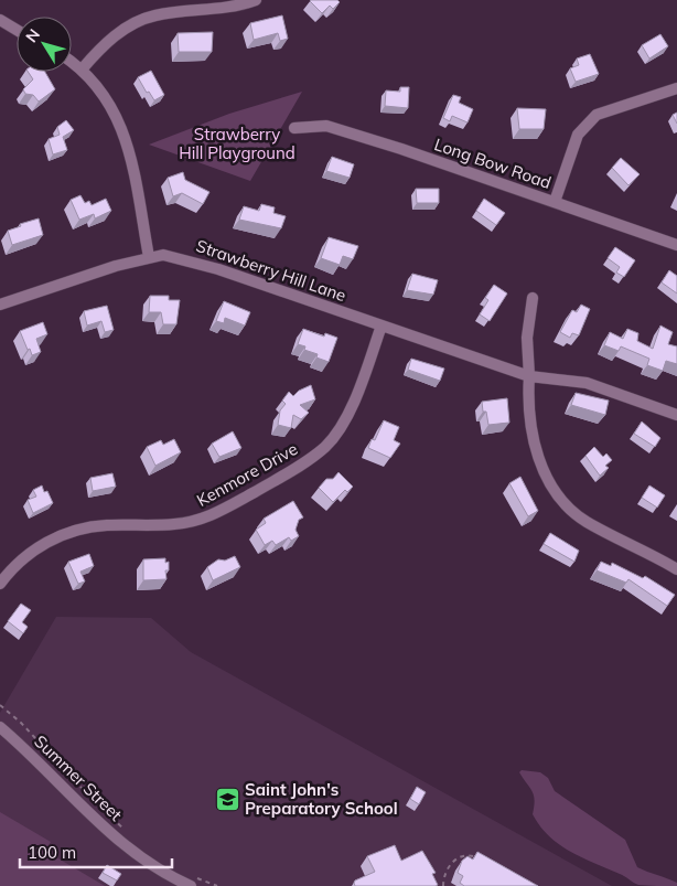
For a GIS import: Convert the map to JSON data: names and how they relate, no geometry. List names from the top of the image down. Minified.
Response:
{"streets":{"street":["Long Bow Road","Strawberry Hill Lane","Kenmore Drive","Summer Street"]},"crossings":[["Strawberry Hill Lane","Kenmore Drive"]],"parks":["Strawberry Hill Playground"],"places":{"school or university":["Saint John's Preparatory School"]},"scale_bar":"100 m","north":"top left"}
